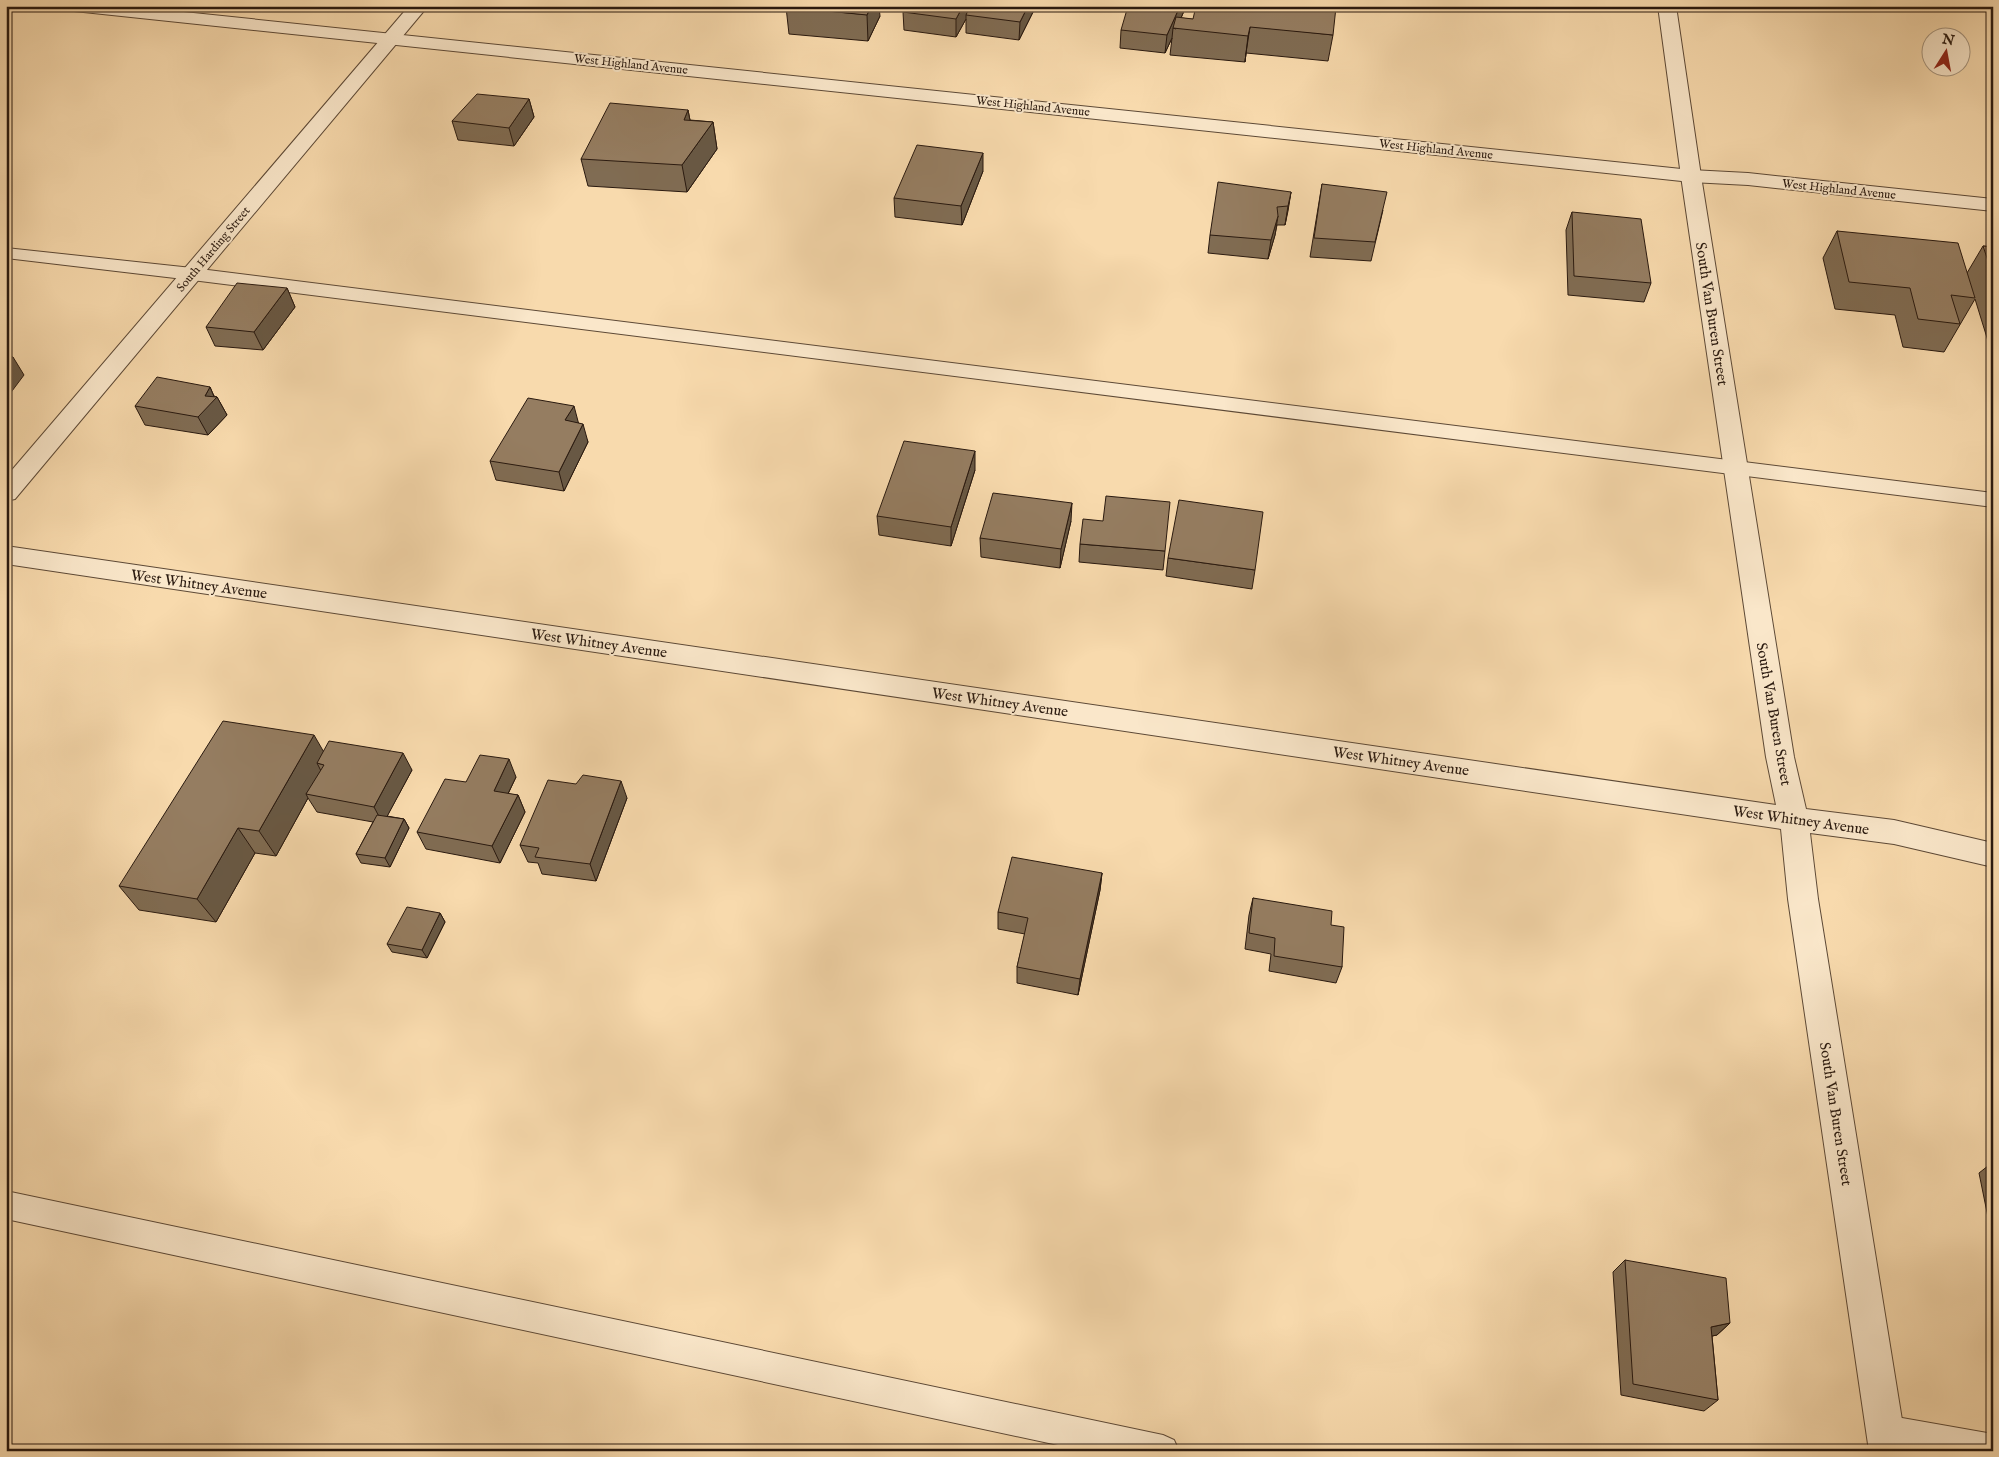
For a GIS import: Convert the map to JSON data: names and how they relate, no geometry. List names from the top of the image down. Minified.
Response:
{"streets":{"street":["West Highland Avenue","South Harding Street","South Van Buren Street","West Whitney Avenue"]},"crossings":[["West Highland Avenue","South Harding Street"],["West Highland Avenue","South Van Buren Street"],["South Van Buren Street","West Whitney Avenue"]],"north":"top"}
